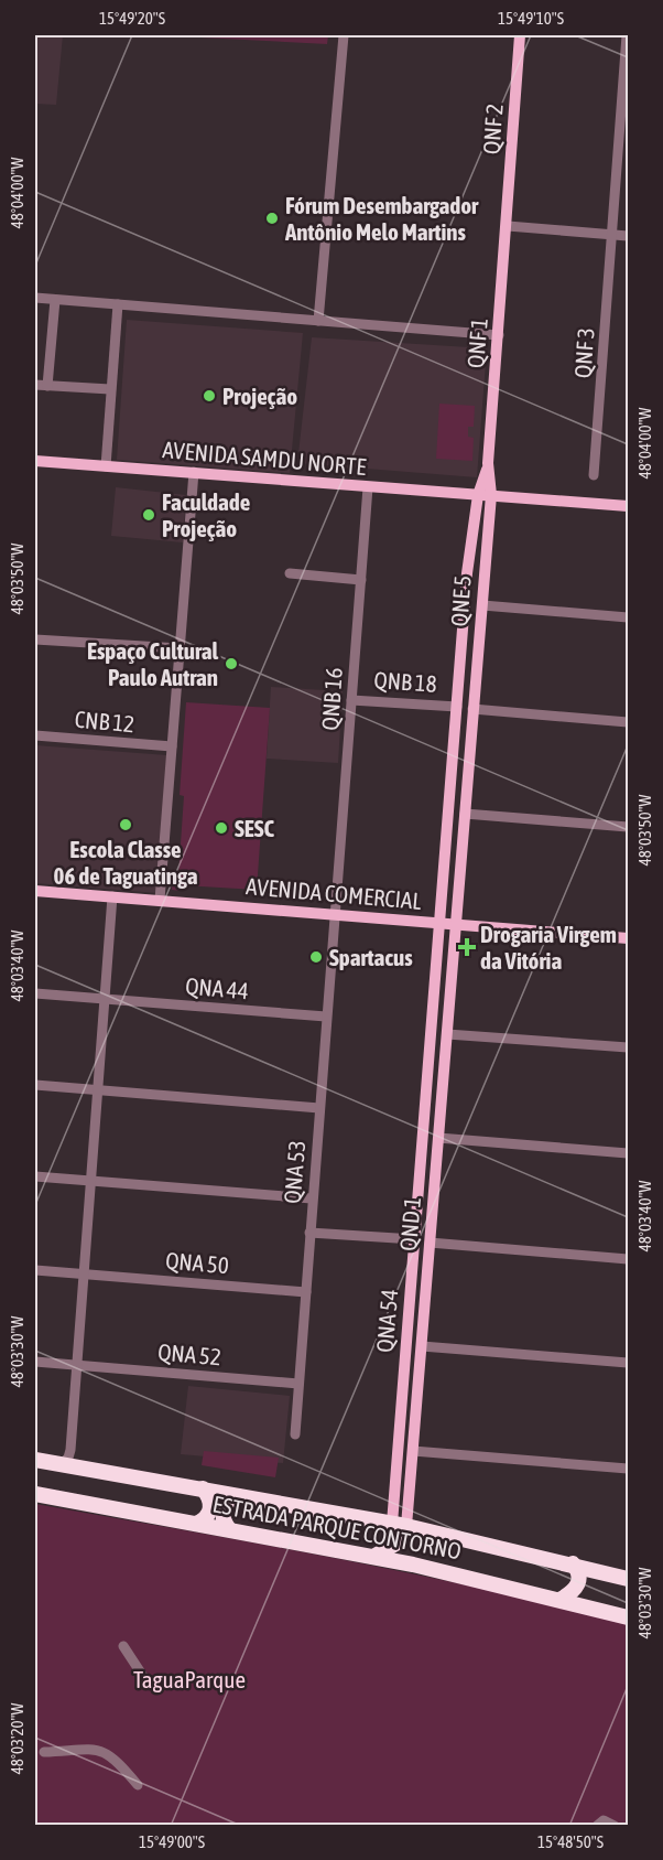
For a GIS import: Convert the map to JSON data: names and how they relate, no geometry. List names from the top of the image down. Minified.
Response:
{"streets":{"highway":["ESTRADA PARQUE CONTORNO"],"main road":["QNF 2","QNF 1","AVENIDA SAMDU NORTE","QNE 5","AVENIDA COMERCIAL","QND 1","QNA 54"],"street":["QNF 3","QNB 18","QNB 16","CNB 12","QNA 44","QNA 53","QNA 50","QNA 52"]},"crossings":[["QNF 2","QNF 1"],["QNF 1","AVENIDA SAMDU NORTE"],["QNF 1","QNE 5"],["QNF 1","QNB 18"],["AVENIDA SAMDU NORTE","QNE 5"],["AVENIDA SAMDU NORTE","QNB 16"],["QNE 5","QND 1"],["QNB 18","QNB 16"],["QNB 16","AVENIDA COMERCIAL"],["QNB 16","QNA 53"],["AVENIDA COMERCIAL","QNA 53"],["AVENIDA COMERCIAL","QND 1"],["AVENIDA COMERCIAL","QNA 54"],["QNA 44","QNA 53"],["QNA 53","QNA 50"],["QNA 53","QNA 52"],["QND 1","QNA 54"],["QND 1","ESTRADA PARQUE CONTORNO"],["QNA 54","ESTRADA PARQUE CONTORNO"]],"parks":["TaguaParque"],"places":{"other":["Fórum Desembargador Antônio Melo Martins","Projeção","Faculdade Projeção","Espaço Cultural Paulo Autran","Escola Classe 06 de Taguatinga","SESC","Spartacus"],"health":["Drogaria Virgem da Vitória"]},"coordinates":["15°49'20\"S","15°49'10\"S","48°04'00\"W","48°03'50\"W","48°03'40\"W","48°03'30\"W","48°03'20\"W","15°49'00\"S","15°48'50\"S"]}
